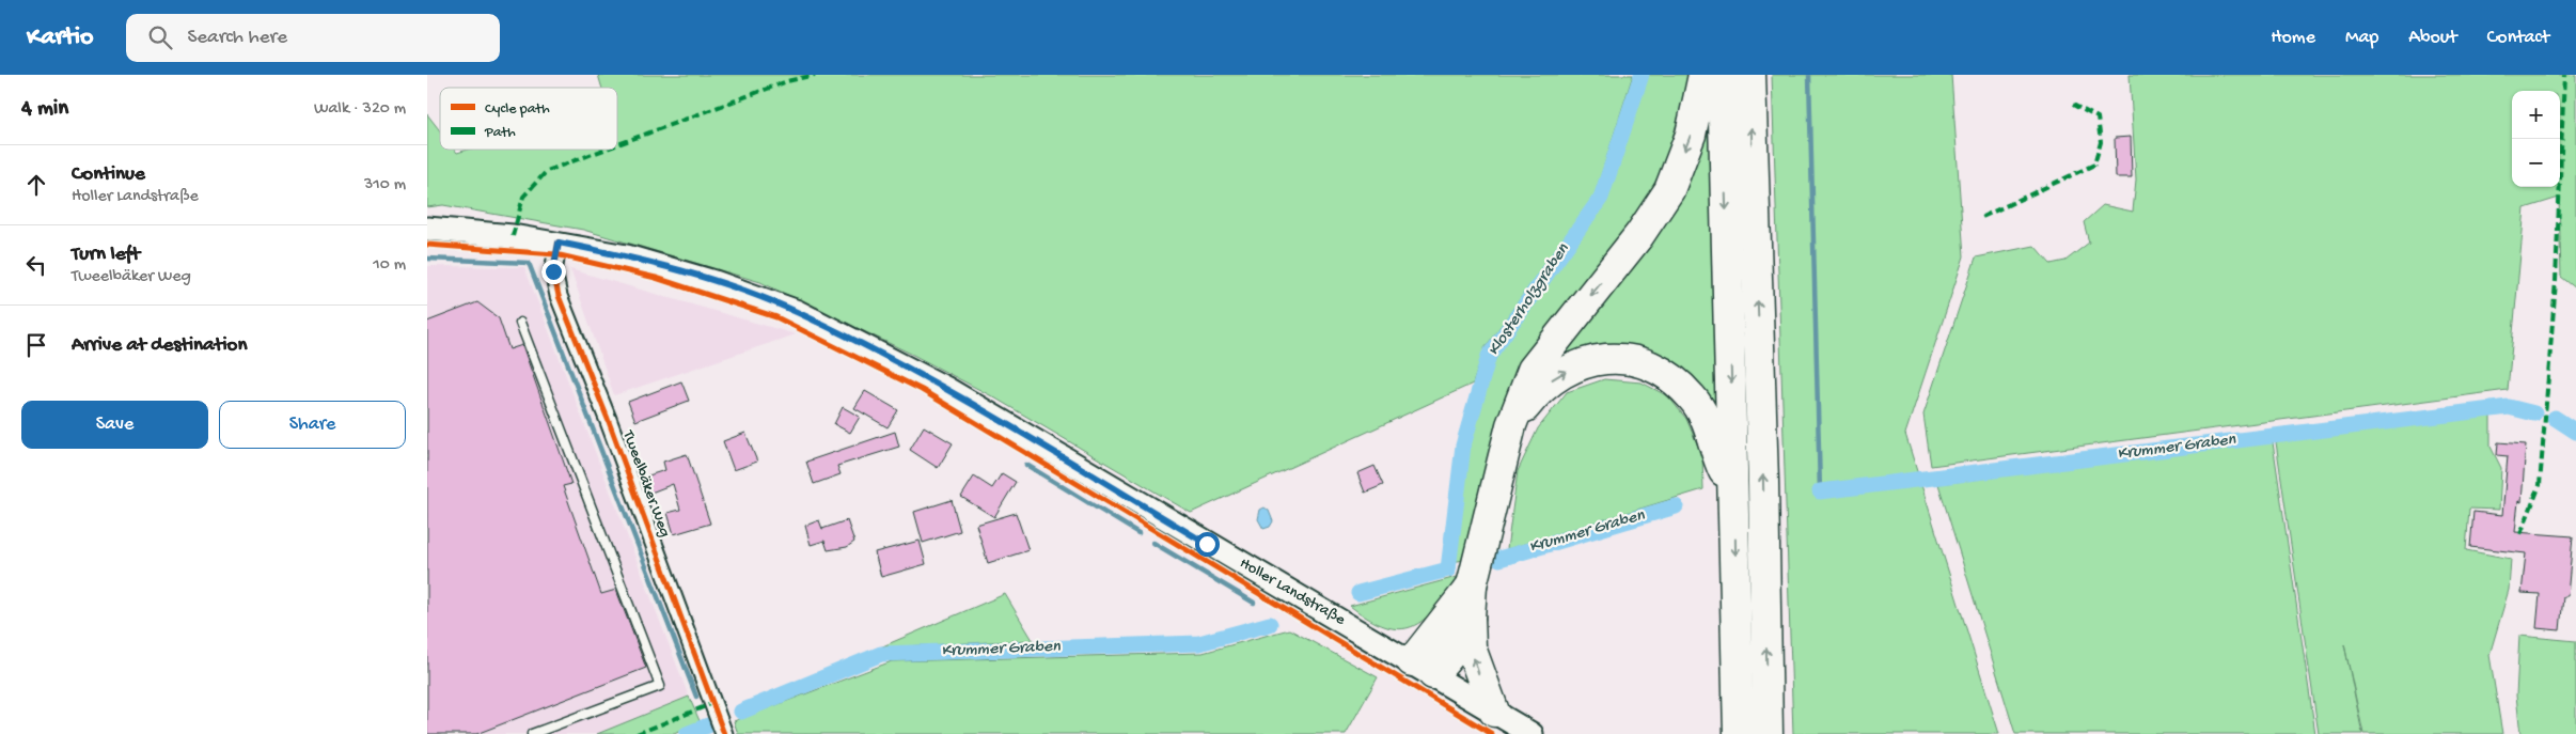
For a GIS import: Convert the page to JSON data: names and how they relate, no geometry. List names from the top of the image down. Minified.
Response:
{"streets":{"main road":["Holler Landstraße"],"street":["Tweelbäker Weg"]},"crossings":[["Tweelbäker Weg","Holler Landstraße"]],"water":["Klosterholzgraben","Krummer Graben"],"legend":["Cycle path","Path"],"page":{"header":"Kartio","search":"Search here","nav":["Home","Map","About","Contact"],"heading":["4 min","Walk · 320 m"],"map_buttons":["+","−"],"list":[["Continue","Holler Landstraße","310 m"],["Turn left","Tweelbäker Weg","10 m"],"Arrive at destination"],"buttons":["Save","Share"]}}
